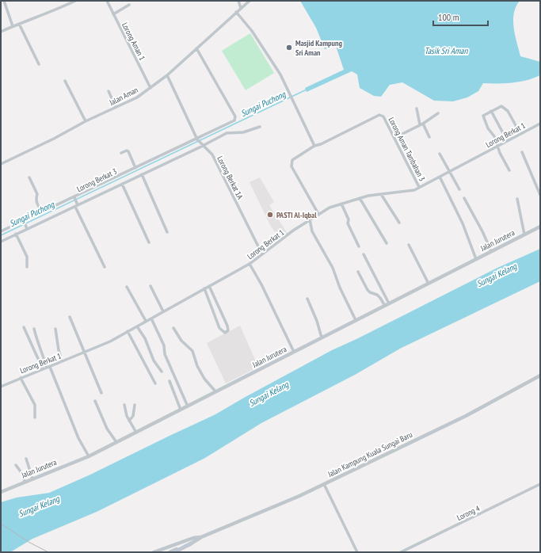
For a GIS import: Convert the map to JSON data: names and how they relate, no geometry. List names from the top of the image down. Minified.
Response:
{"streets":{"street":["Lorong Aman 1","Jalan Aman","Lorong Berkat 1","Lorong Aman Tambahan 3","Lorong Berkat 1A","Lorong Berkat 3","Jalan Jurutera","Jalan Kampung Kuala Sungai Baru","Lorong 4"]},"crossings":[["Lorong Aman 1","Jalan Aman"],["Jalan Aman","Lorong Berkat 1A"],["Jalan Aman","Lorong Berkat 3"],["Lorong Berkat 1","Lorong Aman Tambahan 3"],["Lorong Berkat 1","Lorong Berkat 1A"],["Lorong Berkat 1A","Lorong Berkat 3"]],"water":["Tasik Sri Aman","Sungai Puchong","Sungai Kelang"],"places":["Masjid Kampung Sri Aman","PASTI Al-Iqbal"],"scale_bar":"100 m"}
